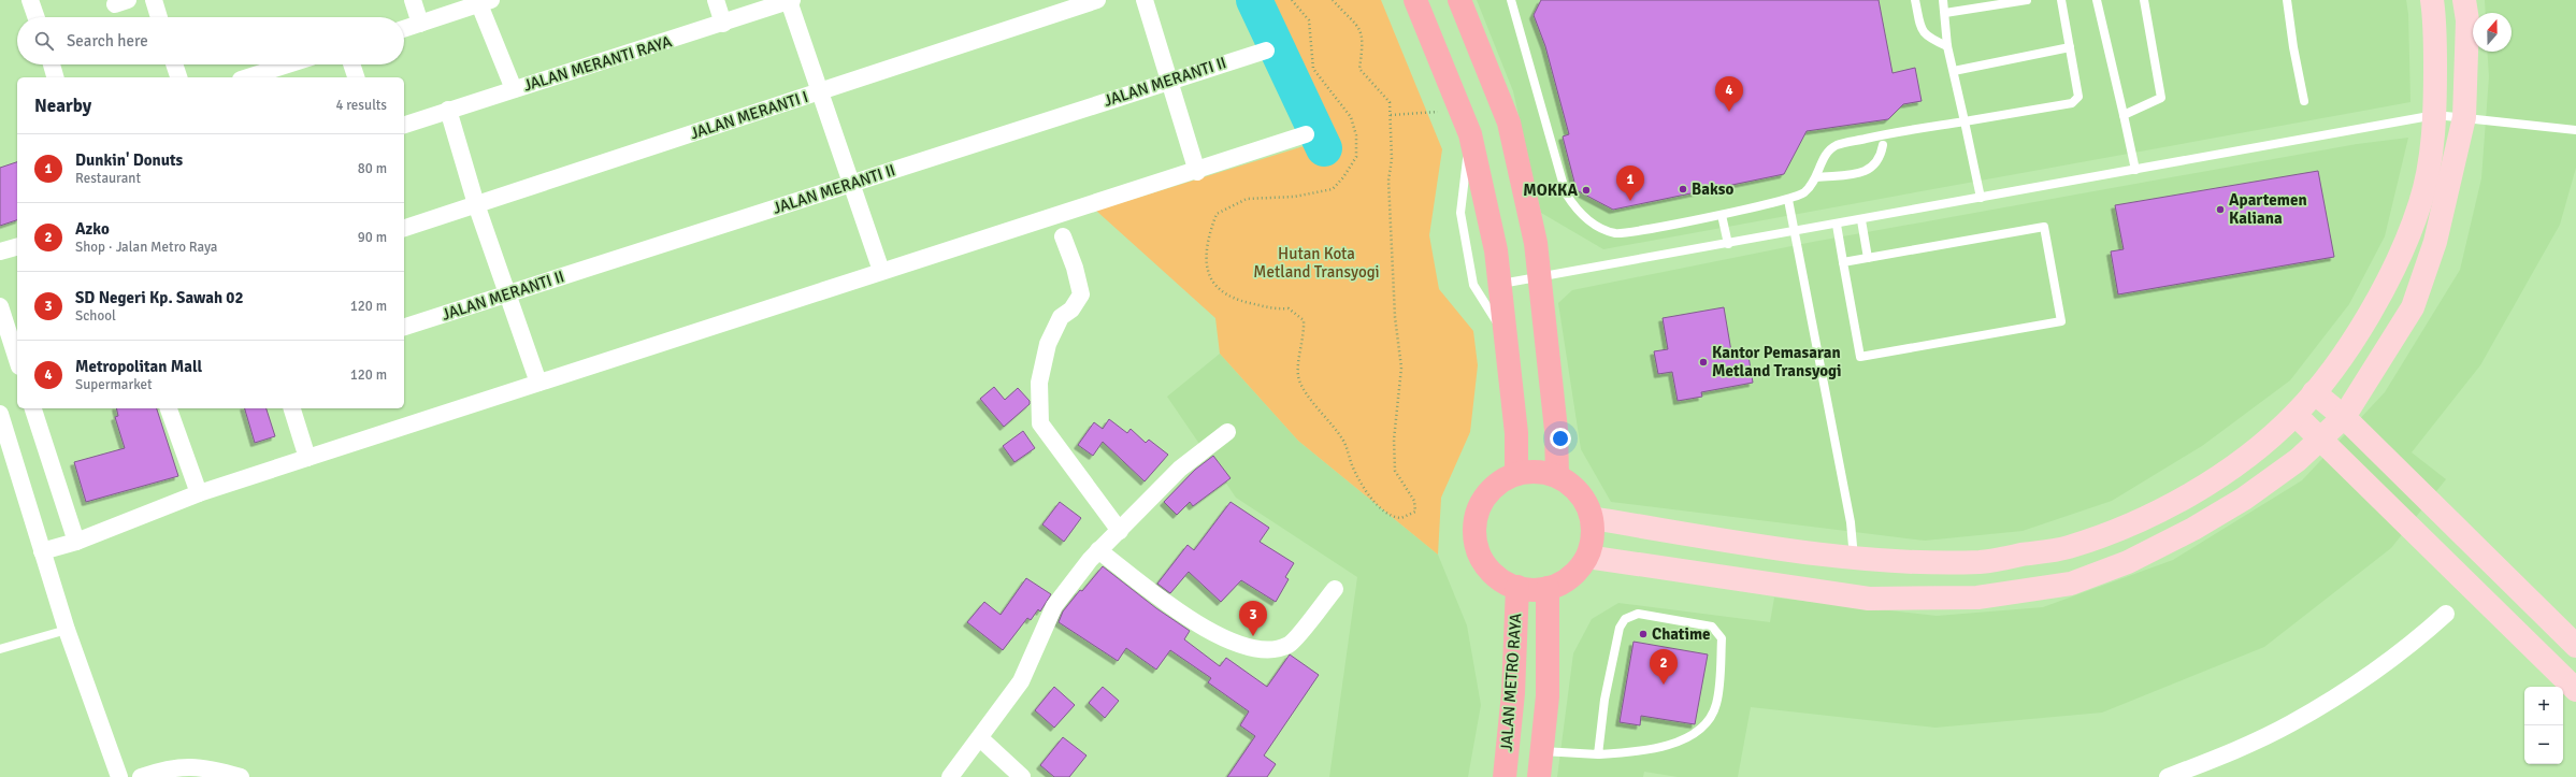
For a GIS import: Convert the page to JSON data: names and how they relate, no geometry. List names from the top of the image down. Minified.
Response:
{"streets":{"main road":["JALAN METRO RAYA"],"street":["JALAN MERANTI RAYA","JALAN MERANTI II","JALAN MERANTI I"]},"parks":["Hutan Kota Metland Transyogi"],"places":["Bakso","MOKKA","Apartemen Kaliana","Kantor Pemasaran Metland Transyogi","Chatime"],"north":"top","page":{"search":"Search here","pins":["4","1","3","2"],"heading":["Nearby","4 results"],"list":[{"mark":"1","name":"Dunkin' Donuts","note":"Restaurant","value":"80 m"},{"mark":"2","name":"Azko","note":"Shop · Jalan Metro Raya","value":"90 m"},{"mark":"3","name":"SD Negeri Kp. Sawah 02","note":"School","value":"120 m"},{"mark":"4","name":"Metropolitan Mall","note":"Supermarket","value":"120 m"}],"map_buttons":["+","−"]}}
